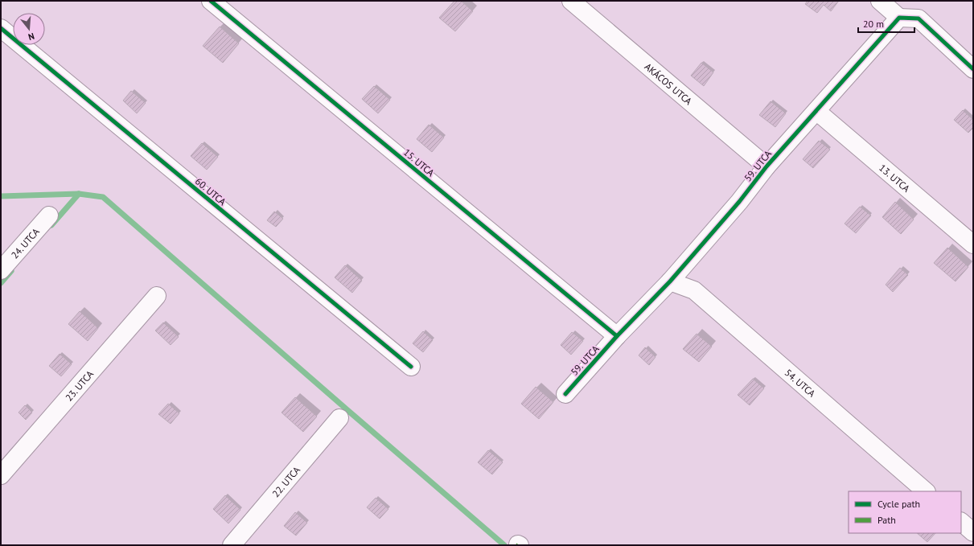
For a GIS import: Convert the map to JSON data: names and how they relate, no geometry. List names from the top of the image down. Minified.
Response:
{"streets":{"street":["AKÁCOS UTCA","15. UTCA","59. UTCA","13. UTCA","60. UTCA","24. UTCA","54. UTCA","23. UTCA","22. UTCA"]},"crossings":[["AKÁCOS UTCA","59. UTCA"],["15. UTCA","59. UTCA"],["59. UTCA","13. UTCA"],["59. UTCA","54. UTCA"]],"legend":["Cycle path","Path"],"scale_bar":"20 m","north":"bottom"}
